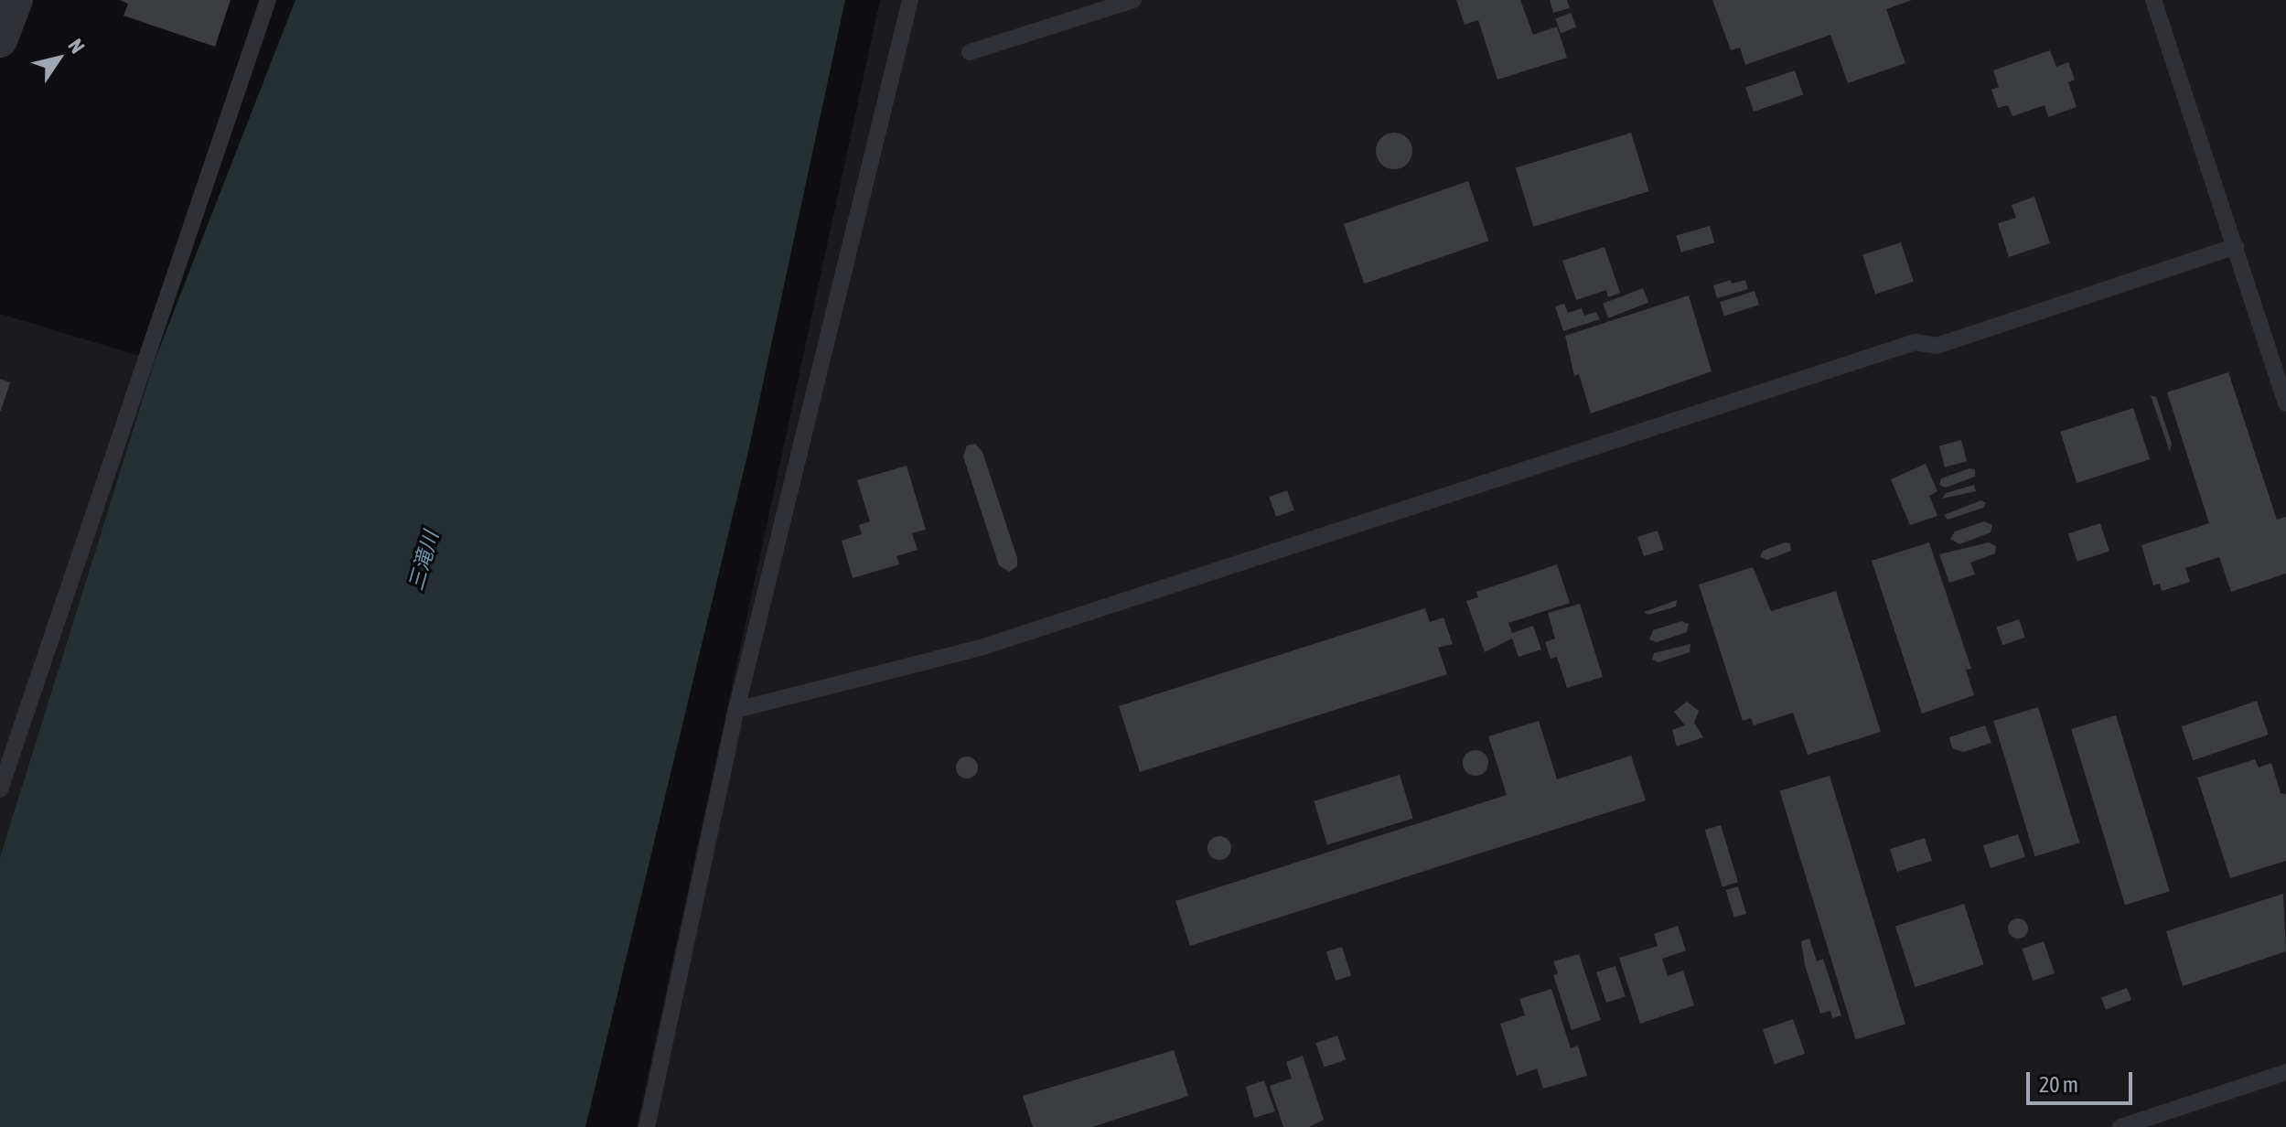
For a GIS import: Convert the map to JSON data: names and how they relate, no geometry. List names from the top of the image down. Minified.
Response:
{"water":["三滝川"],"scale_bar":"20 m","north":"top right"}
